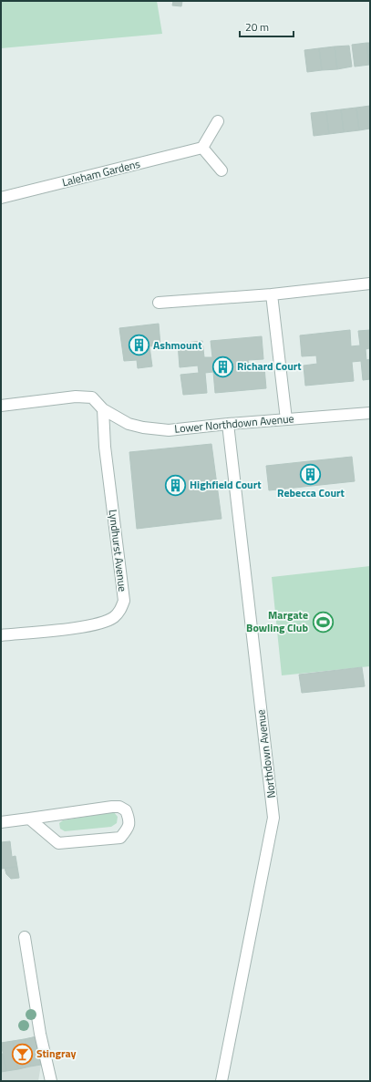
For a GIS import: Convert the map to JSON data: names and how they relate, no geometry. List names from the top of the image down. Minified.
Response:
{"streets":{"street":["Laleham Gardens","Lower Northdown Avenue","Lyndhurst Avenue","Northdown Avenue"]},"crossings":[["Lower Northdown Avenue","Lyndhurst Avenue"],["Lower Northdown Avenue","Northdown Avenue"]],"places":{"building":["Ashmount","Richard Court","Rebecca Court","Highfield Court"],"sports":["Margate Bowling Club"],"bar":["Stingray"]},"scale_bar":"20 m"}
